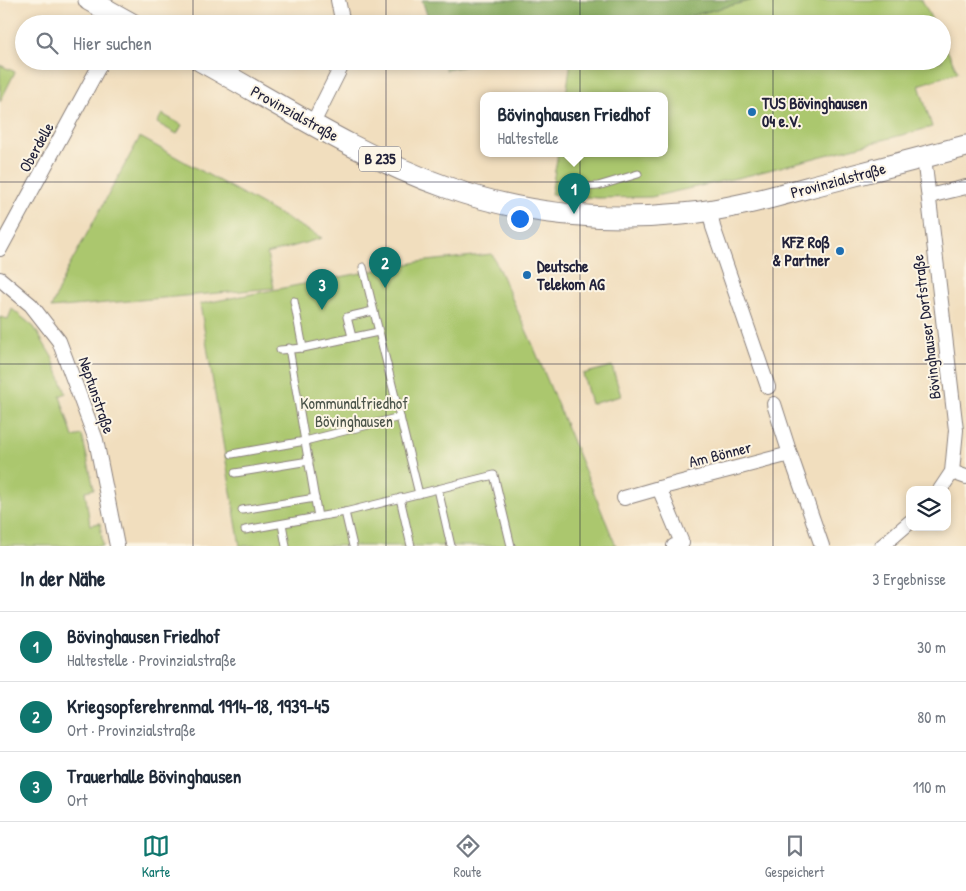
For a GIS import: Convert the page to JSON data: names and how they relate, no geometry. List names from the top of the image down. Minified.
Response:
{"streets":{"main road":["Provinzialstraße","B 235"],"street":["Oberdelle","Bövinghauser Dorfstraße","Neptunstraße","Am Bönner"]},"crossings":[["Provinzialstraße","Bövinghauser Dorfstraße"]],"parks":["Kommunalfriedhof Bövinghausen"],"places":["TUS Bövinghausen 04 e.V.","KFZ Roß & Partner","Deutsche Telekom AG"],"page":{"search":"Hier suchen","popup":["Bövinghausen Friedhof","Haltestelle"],"pins":["1","2","3"],"heading":["In der Nähe","3 Ergebnisse"],"list":[{"mark":"1","name":"Bövinghausen Friedhof","note":"Haltestelle · Provinzialstraße","value":"30 m"},{"mark":"2","name":"Kriegsopferehrenmal 1914-18, 1939-45","note":"Ort · Provinzialstraße","value":"80 m"},{"mark":"3","name":"Trauerhalle Bövinghausen","note":"Ort","value":"110 m"}],"nav":["Karte","Route","Gespeichert"]}}
